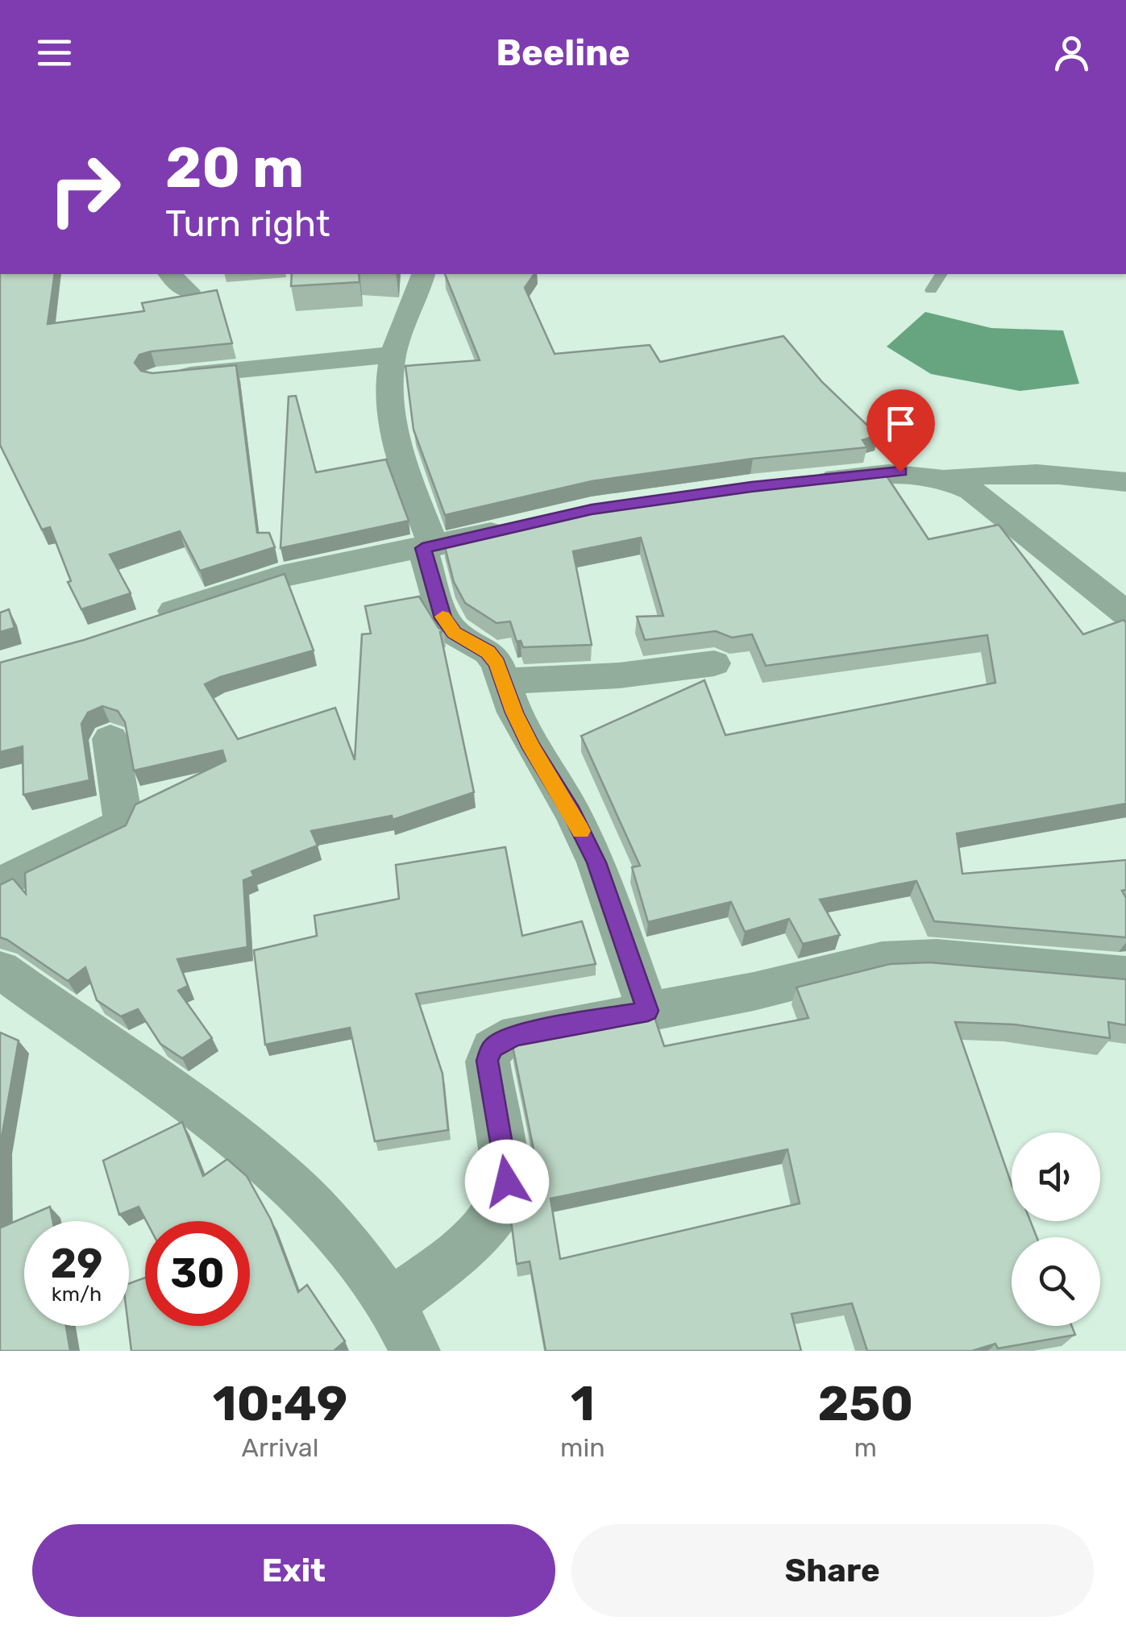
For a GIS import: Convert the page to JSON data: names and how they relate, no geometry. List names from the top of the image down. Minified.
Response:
{"page":{"header":"Beeline","turn":["20 m","Turn right"],"speed":"29 km/h","limit":"30","eta":["10:49","Arrival","1","min","250","m"],"buttons":["Exit","Share"]}}
